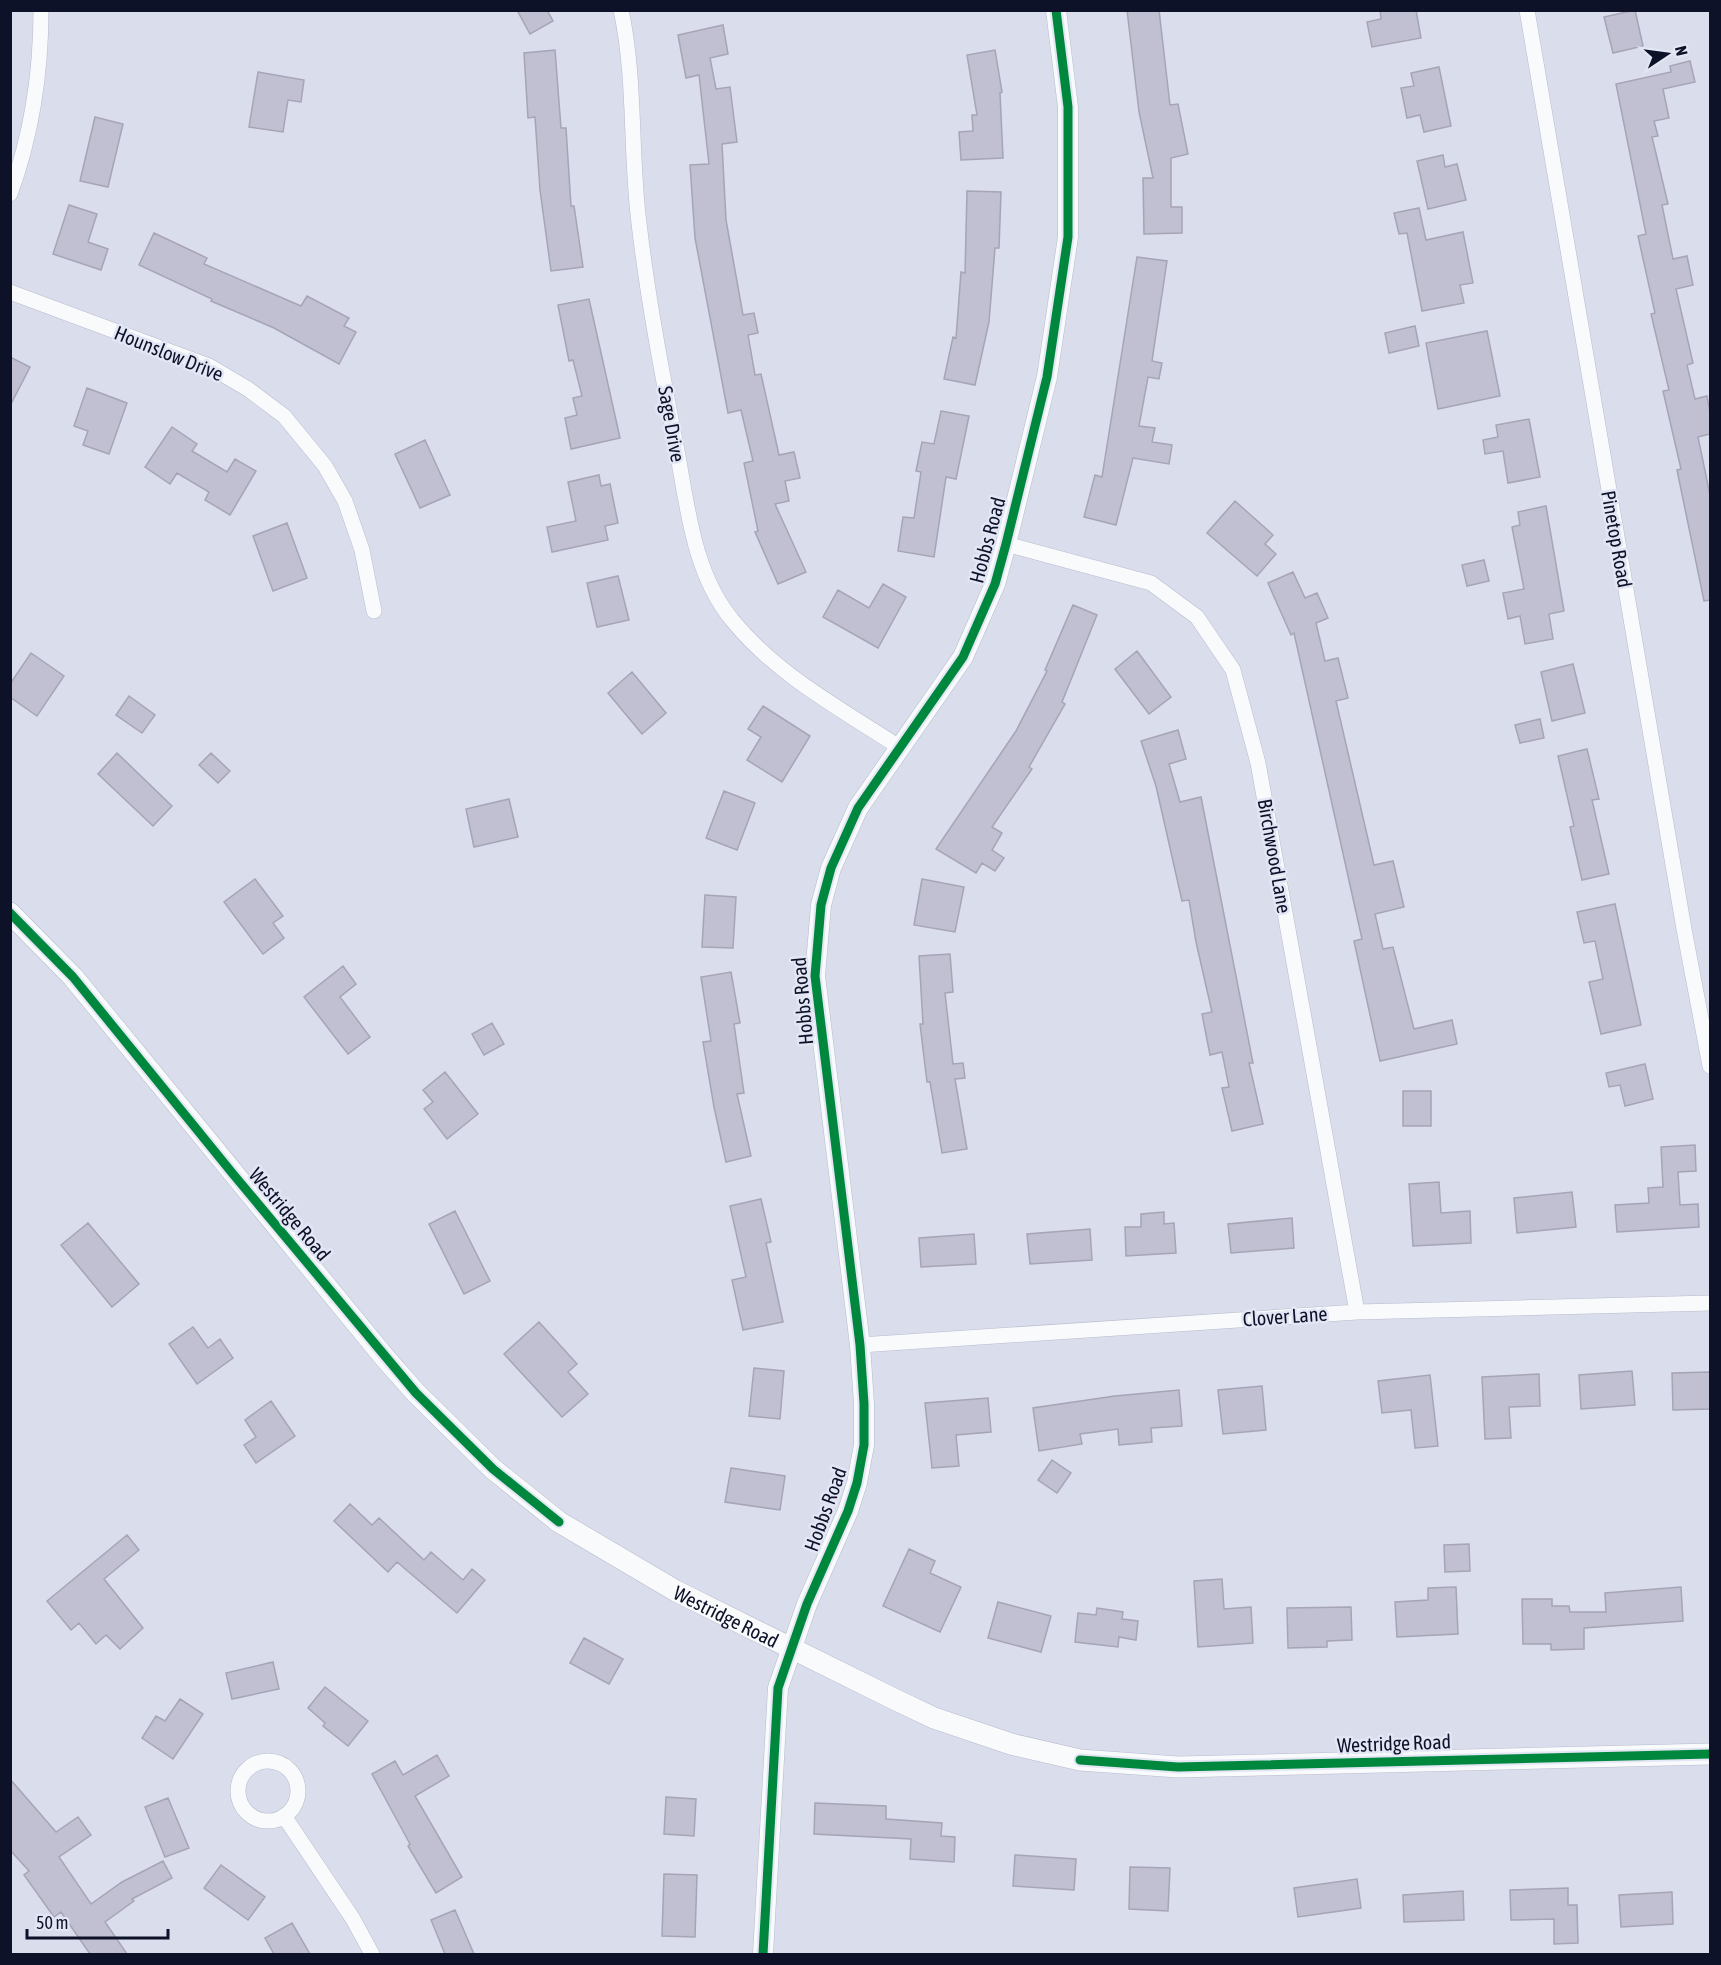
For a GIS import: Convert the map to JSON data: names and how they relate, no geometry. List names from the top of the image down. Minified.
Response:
{"streets":{"main road":["Westridge Road"],"street":["Hounslow Drive","Sage Drive","Pinetop Road","Hobbs Road","Birchwood Lane","Clover Lane"]},"crossings":[["Sage Drive","Hobbs Road"],["Hobbs Road","Birchwood Lane"],["Hobbs Road","Westridge Road"],["Hobbs Road","Clover Lane"],["Birchwood Lane","Clover Lane"]],"scale_bar":"50 m","north":"right"}
